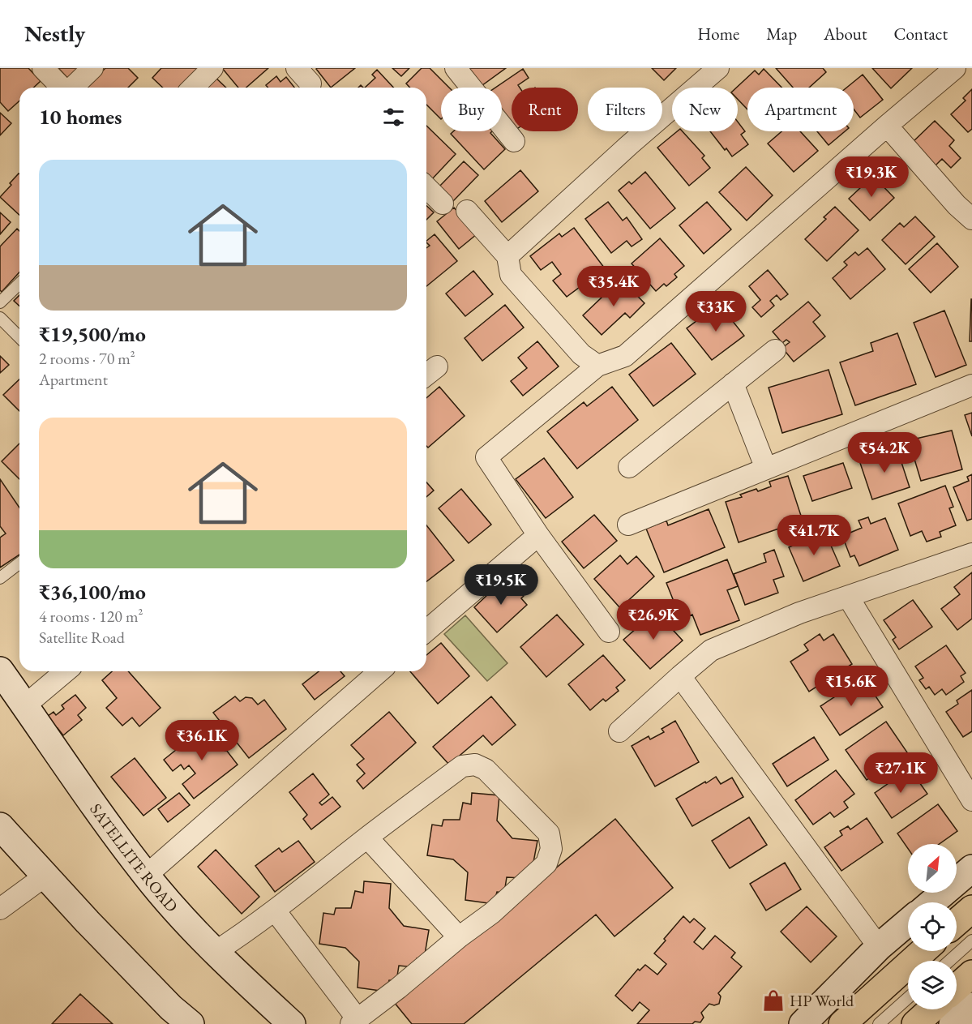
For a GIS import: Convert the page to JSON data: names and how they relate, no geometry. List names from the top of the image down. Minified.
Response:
{"streets":{"main road":["SATELLITE ROAD"]},"places":{"shop":["HP World"]},"north":"top right","page":{"header":"Nestly","nav":["Home","Map","About","Contact"],"chip":["Buy","Rent","Filters","New","Apartment"],"heading":"10 homes","list":[{"name":"₹19,500/mo","note":"2 rooms · 70 m² · Apartment"},{"name":"₹36,100/mo","note":"4 rooms · 120 m² · Satellite Road"}],"price":["₹19.3K","₹35.4K","₹33K","₹54.2K","₹41.7K","₹19.5K","₹26.9K","₹15.6K","₹36.1K","₹27.1K"]}}
